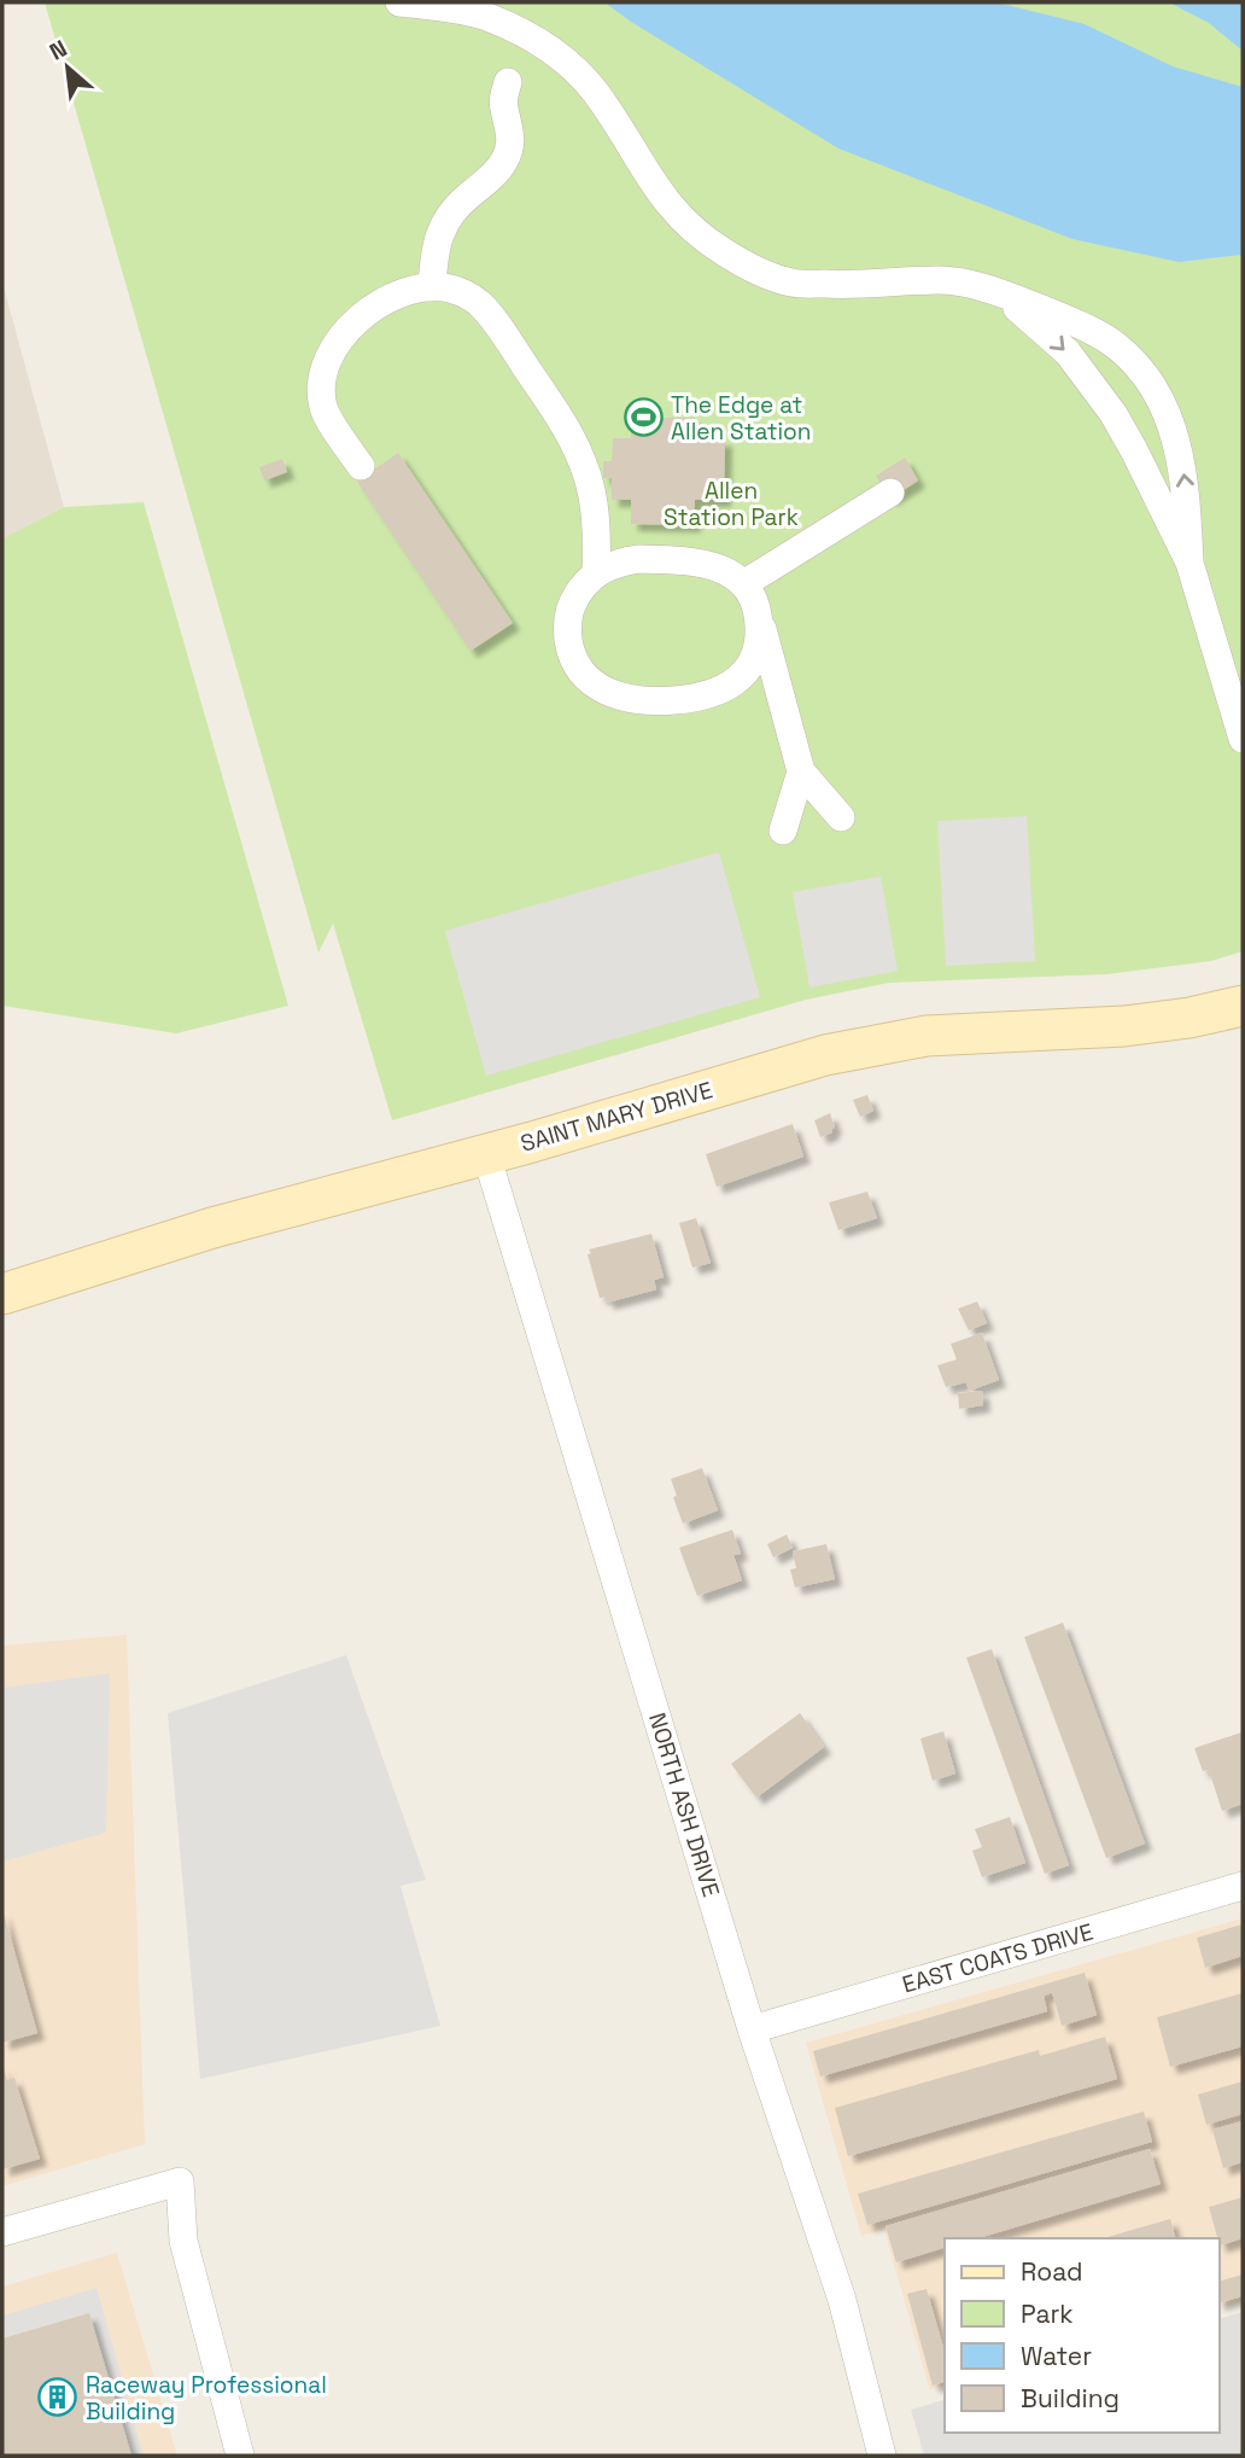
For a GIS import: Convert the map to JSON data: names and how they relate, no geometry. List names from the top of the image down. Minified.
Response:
{"streets":{"street":["SAINT MARY DRIVE","NORTH ASH DRIVE","EAST COATS DRIVE"]},"crossings":[["SAINT MARY DRIVE","NORTH ASH DRIVE"],["NORTH ASH DRIVE","EAST COATS DRIVE"]],"parks":["Allen Station Park"],"places":{"sports":["The Edge at Allen Station"],"building":["Raceway Professional Building"]},"legend":["Road","Park","Water","Building"],"north":"top left"}
